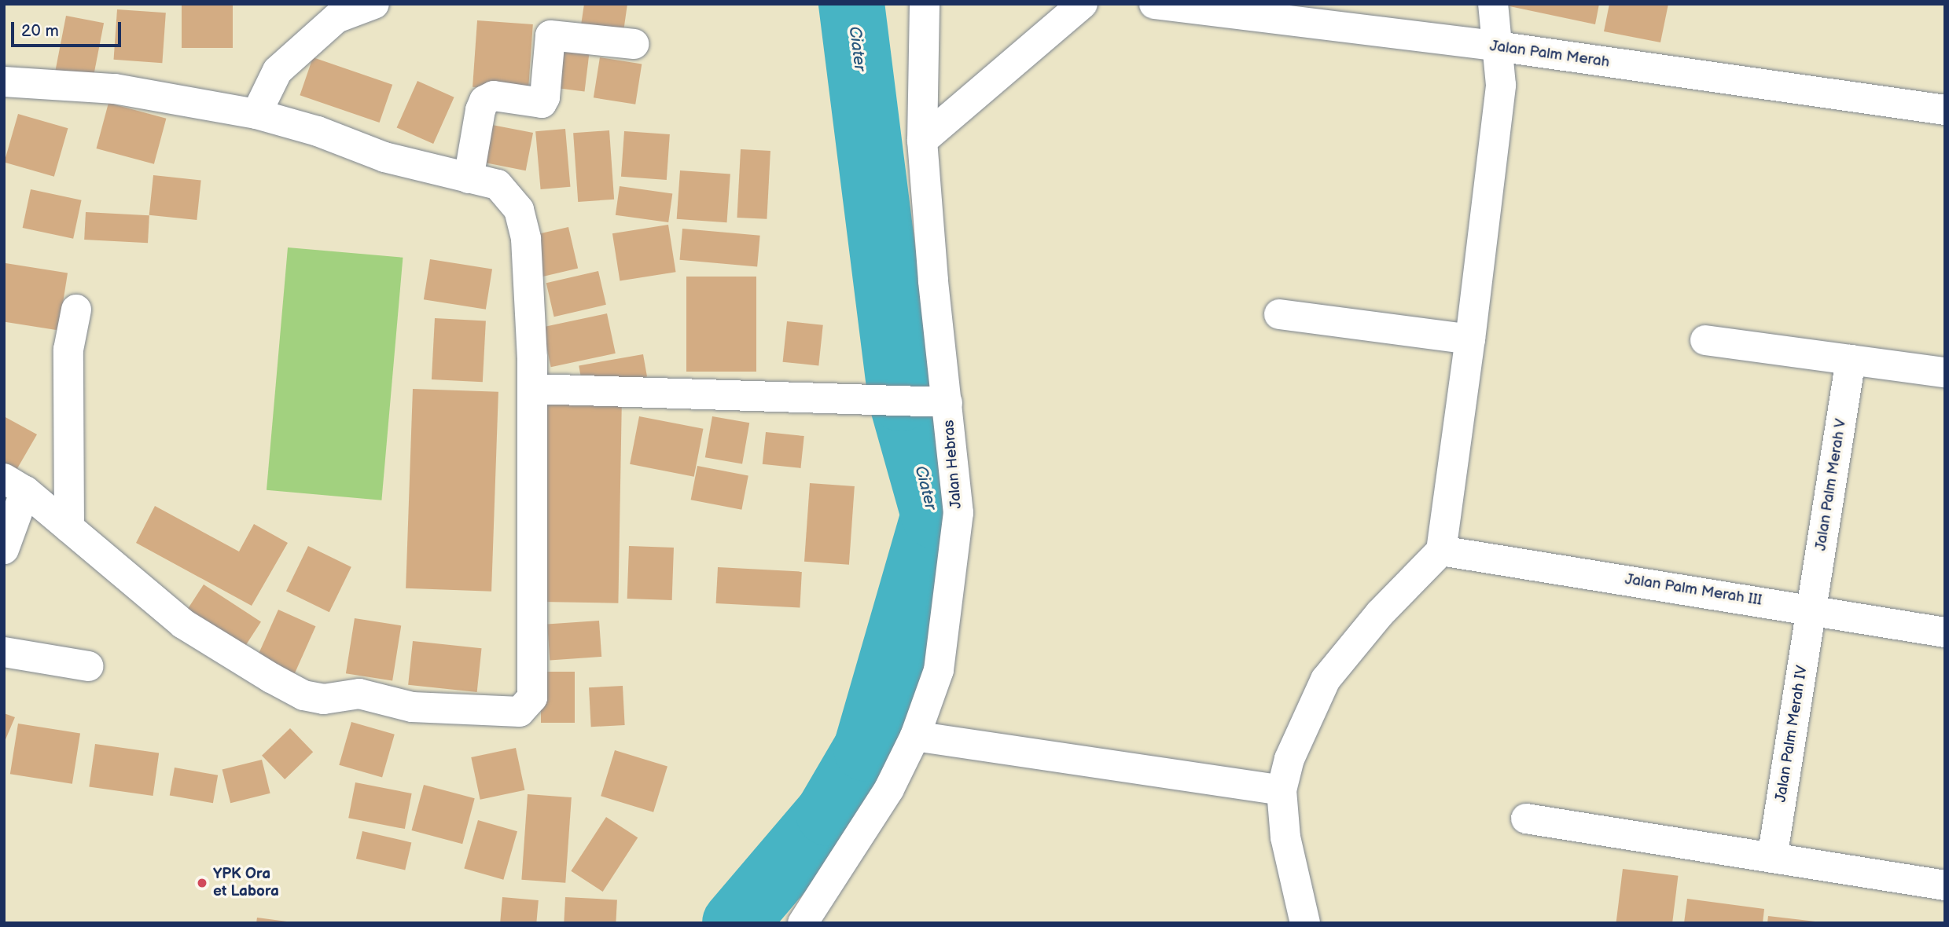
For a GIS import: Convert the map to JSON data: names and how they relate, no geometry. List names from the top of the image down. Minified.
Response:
{"streets":{"street":["Jalan Palm Merah","Jalan Hebras","Jalan Palm Merah V","Jalan Palm Merah III","Jalan Palm Merah IV"]},"crossings":[["Jalan Palm Merah V","Jalan Palm Merah III"],["Jalan Palm Merah V","Jalan Palm Merah IV"],["Jalan Palm Merah III","Jalan Palm Merah IV"]],"water":["Ciater"],"places":["YPK Ora et Labora"],"scale_bar":"20 m"}
